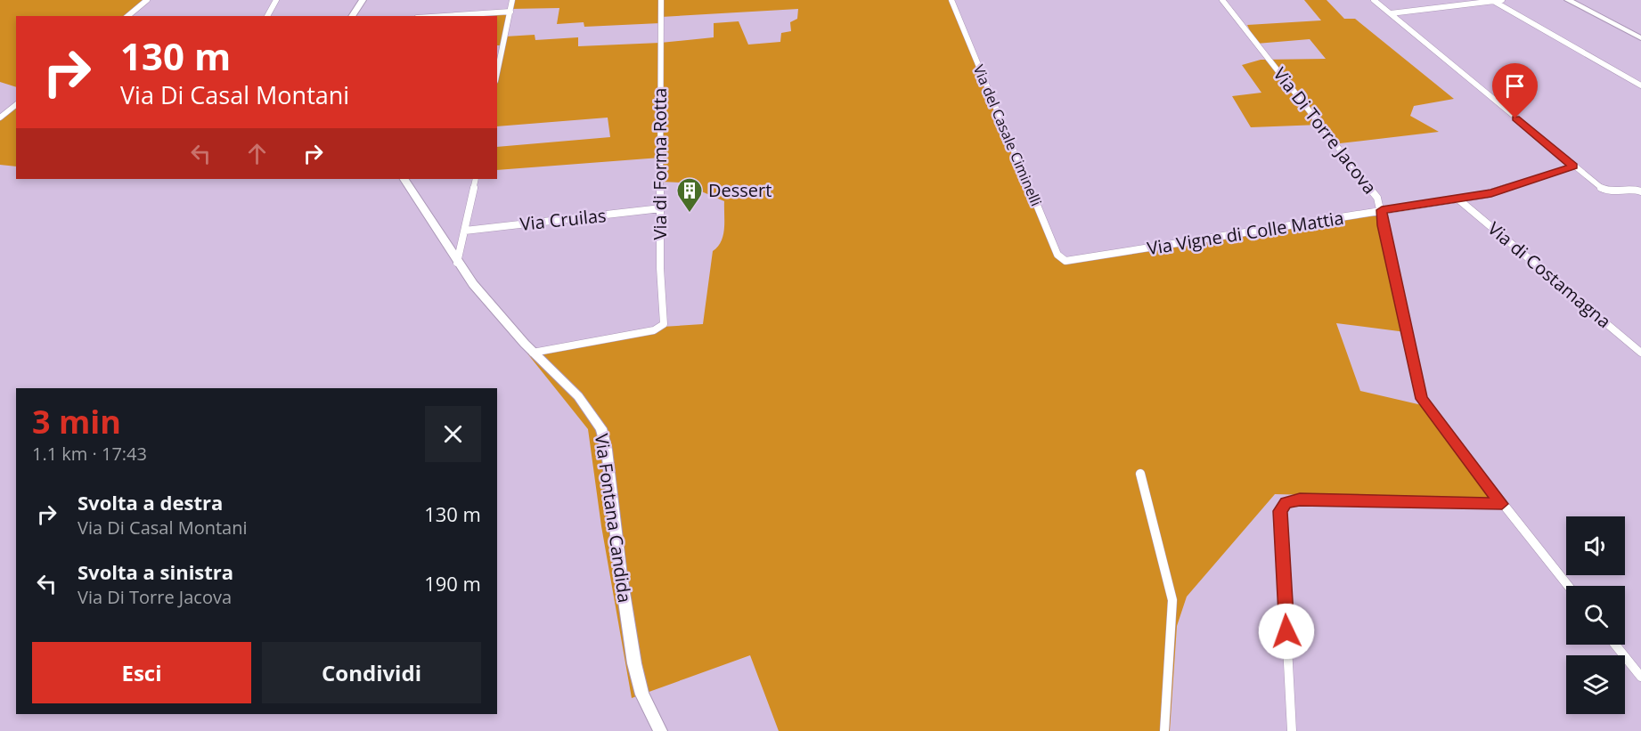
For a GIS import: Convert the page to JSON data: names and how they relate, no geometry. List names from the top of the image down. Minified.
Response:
{"streets":{"main road":["Via Fontana Candida"],"street":["Via Di Torre Jacova","Via del Casale Ciminelli","Via di Forma Rotta","Via Cruilas","Via Vigne di Colle Mattia","Via di Costamagna"]},"crossings":[["Via Di Torre Jacova","Via Vigne di Colle Mattia"],["Via del Casale Ciminelli","Via Vigne di Colle Mattia"],["Via di Forma Rotta","Via Cruilas"],["Via di Forma Rotta","Via Fontana Candida"],["Via Vigne di Colle Mattia","Via di Costamagna"]],"places":{"building":["Dessert"]},"page":{"turn":["130 m","Via Di Casal Montani"],"heading":["3 min","1.1 km · 17:43"],"list":[{"name":"Svolta a destra","note":"Via Di Casal Montani","value":"130 m"},{"name":"Svolta a sinistra","note":"Via Di Torre Jacova","value":"190 m"}],"buttons":["Esci","Condividi"]}}
